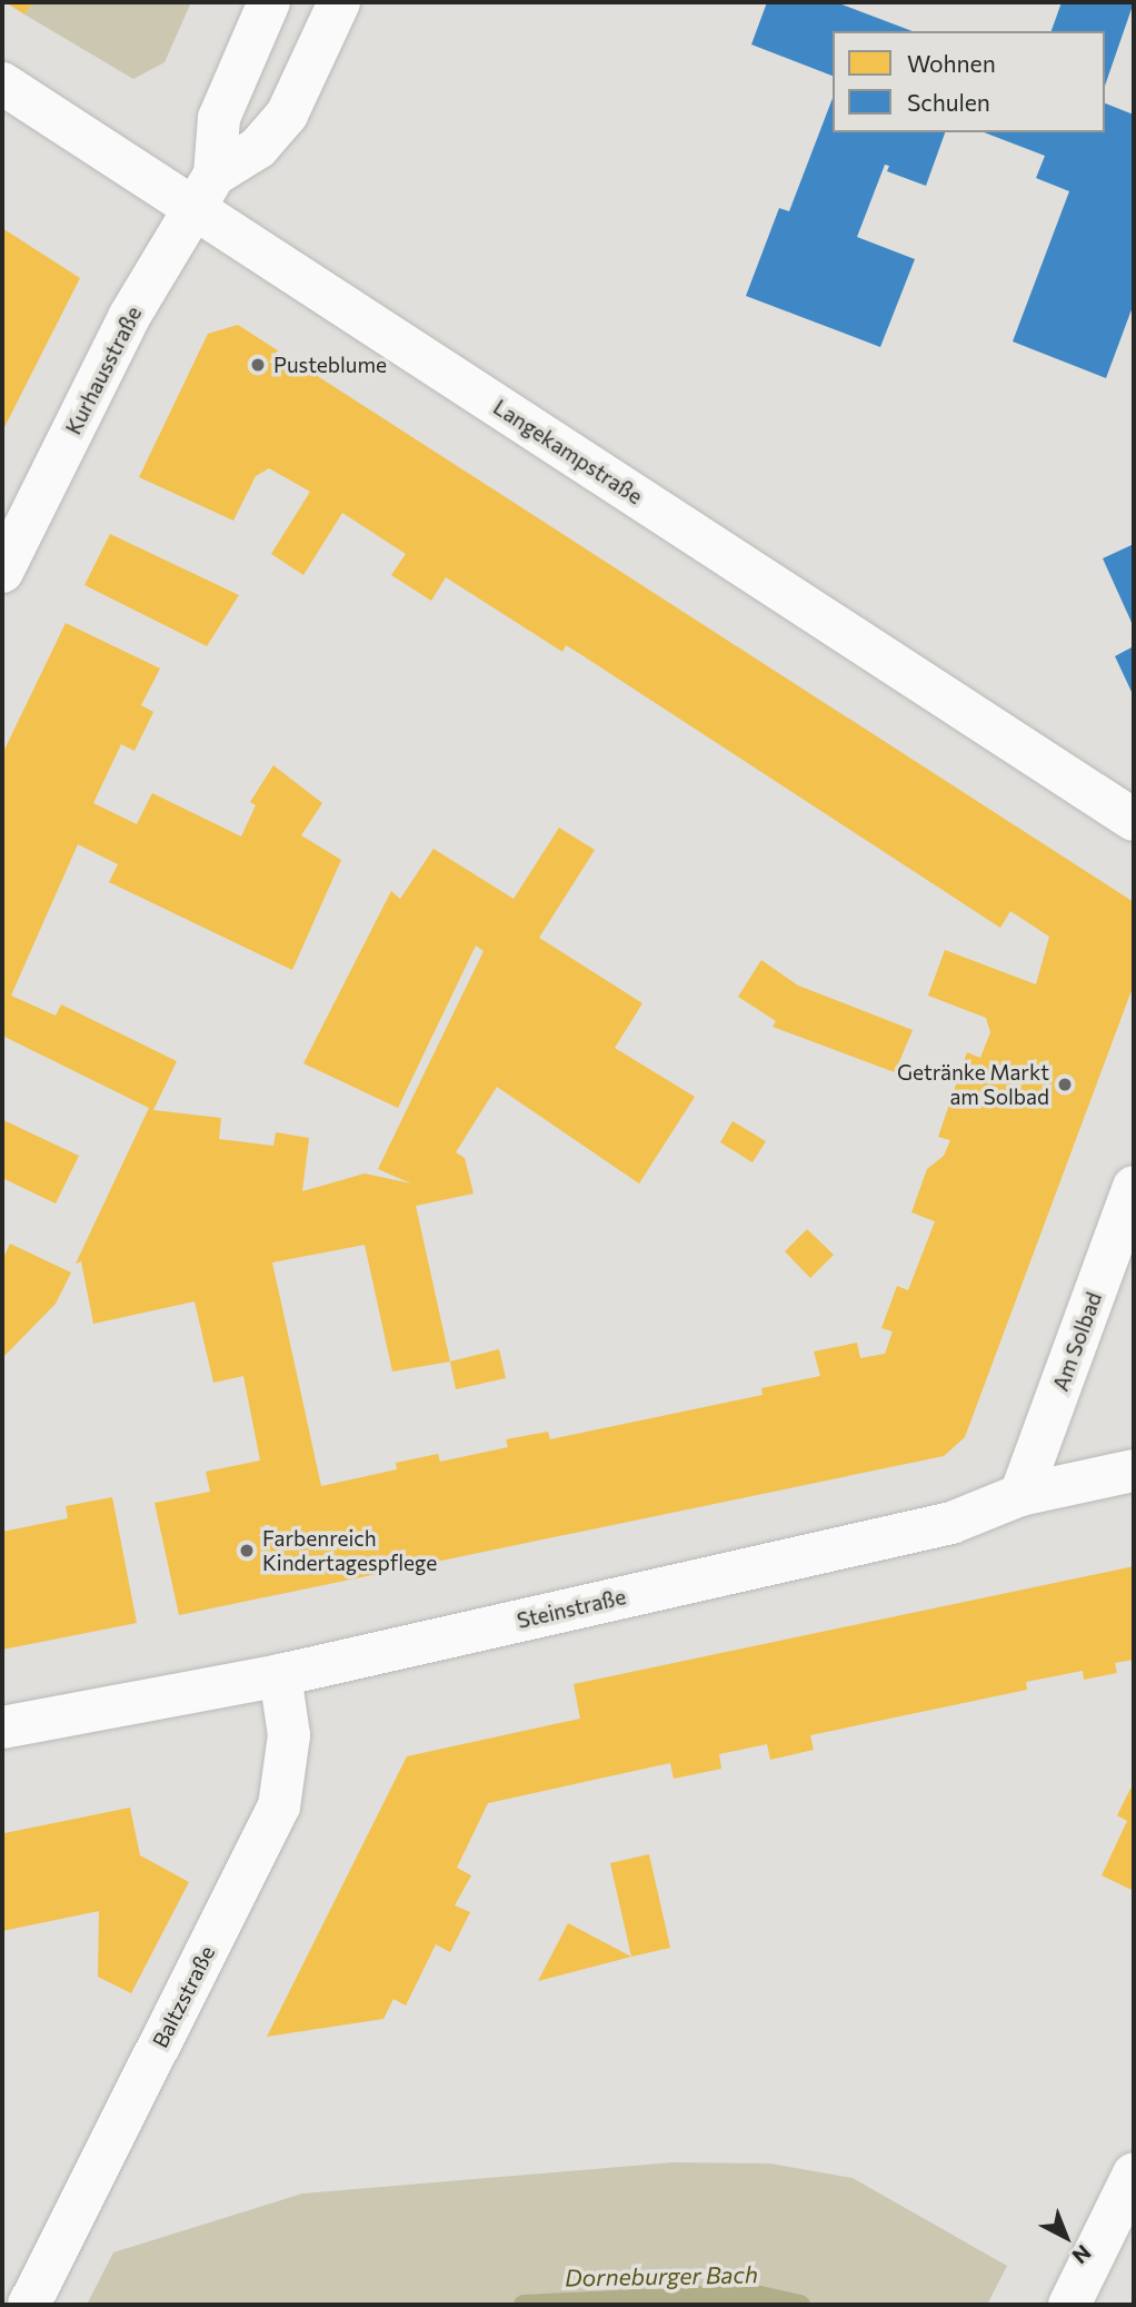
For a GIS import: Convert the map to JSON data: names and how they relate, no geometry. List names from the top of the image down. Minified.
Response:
{"streets":{"street":["Kurhausstraße","Langekampstraße","Am Solbad","Steinstraße","Baltzstraße"]},"crossings":[["Kurhausstraße","Langekampstraße"],["Am Solbad","Steinstraße"],["Steinstraße","Baltzstraße"]],"water":["Dorneburger Bach"],"places":["Pusteblume","Getränke Markt am Solbad","Farbenreich Kindertagespflege"],"legend":["Wohnen","Schulen"],"north":"bottom right"}
